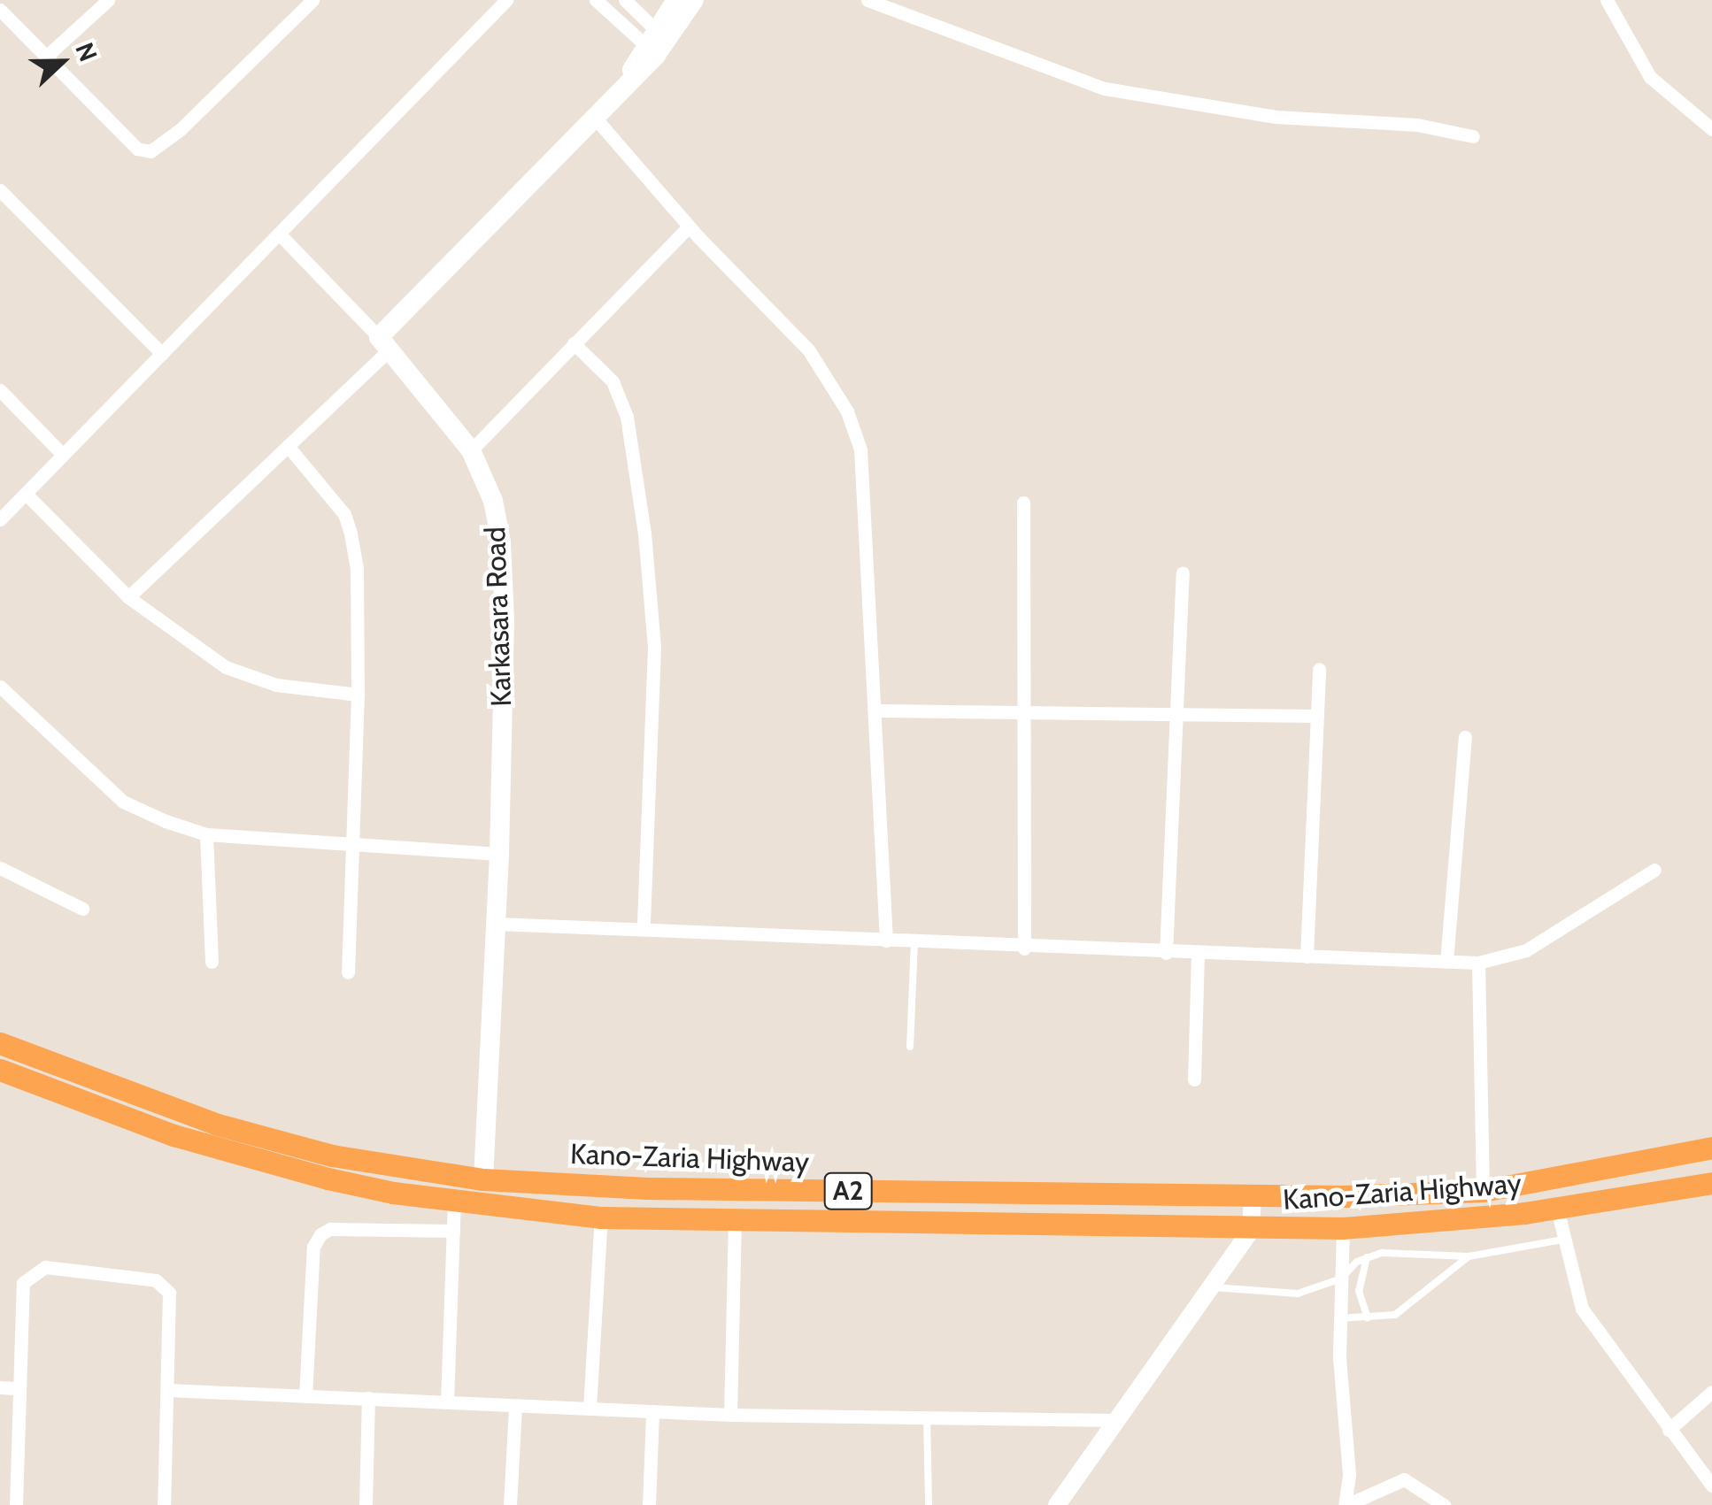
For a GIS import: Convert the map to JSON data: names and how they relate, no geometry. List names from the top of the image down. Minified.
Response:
{"streets":{"highway":["Kano-Zaria Highway","A2"],"main road":["Karkasara Road"]},"crossings":[["Karkasara Road","Kano-Zaria Highway"]],"north":"right"}
